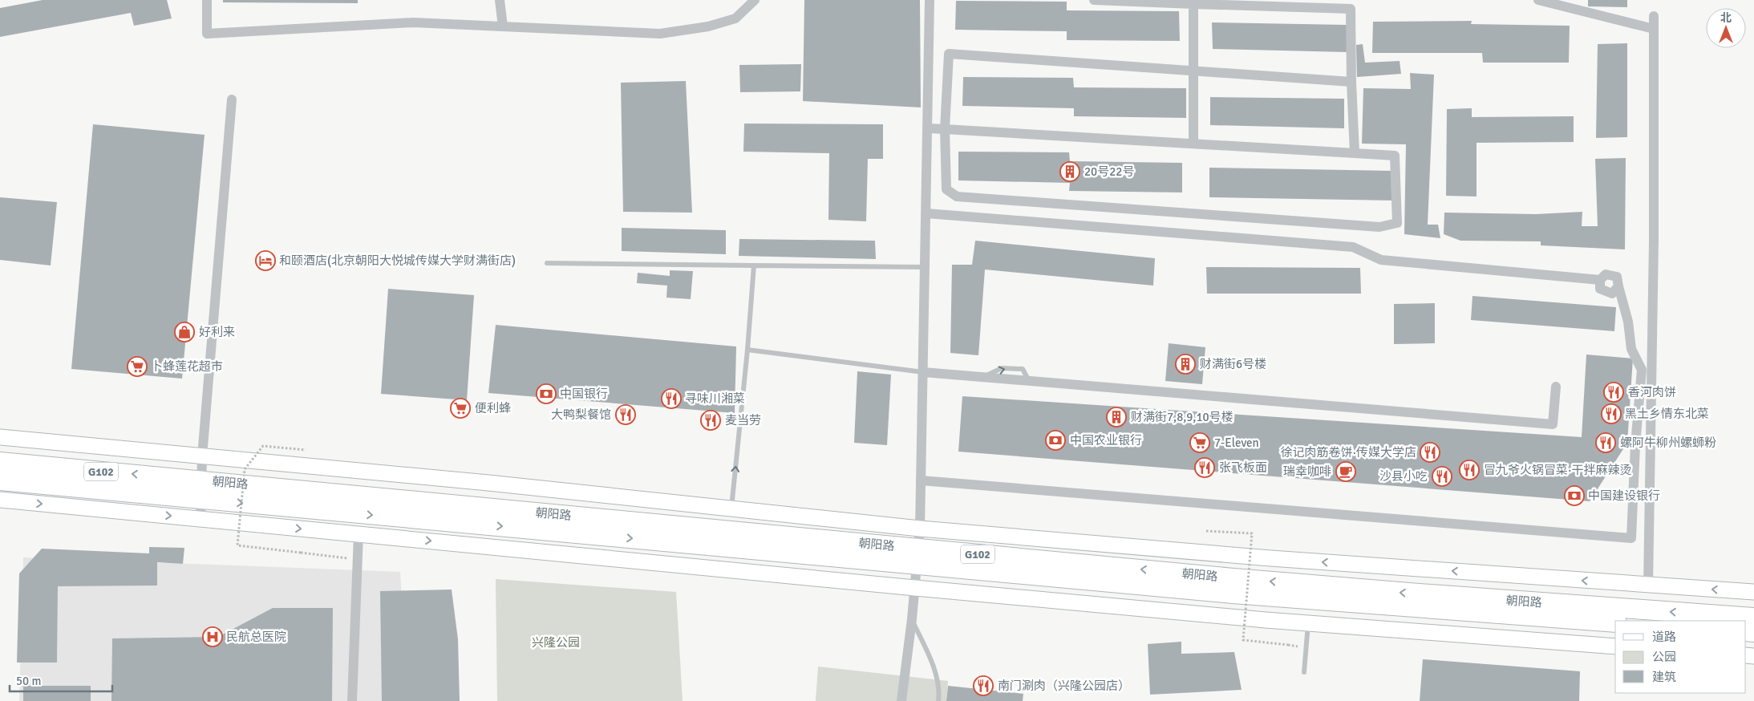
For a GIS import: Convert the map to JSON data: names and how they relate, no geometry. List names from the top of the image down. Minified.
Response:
{"streets":{"highway":["G102","朝阳路"]},"parks":["兴隆公园"],"places":{"building":["20号22号","财满街6号楼","财满街7,8,9,10号楼"],"hotel":["和颐酒店(北京朝阳大悦城传媒大学财满街店)"],"shop":["好利来"],"supermarket":["卜蜂莲花超市","便利蜂","7-Eleven"],"restaurant":["香河肉饼","寻味川湘菜","黑土乡情东北菜","大鸭梨餐馆","麦当劳","螺阿牛柳州螺蛳粉","徐记肉筋卷饼·传媒大学店","张飞板面","冒九爷火锅冒菜·干拌麻辣烫","沙县小吃","南门涮肉（兴隆公园店）"],"bank":["中国银行","中国农业银行","中国建设银行"],"cafe":["瑞幸咖啡"],"hospital":["民航总医院"]},"legend":["道路","公园","建筑"],"scale_bar":"50 m","north":"top"}
